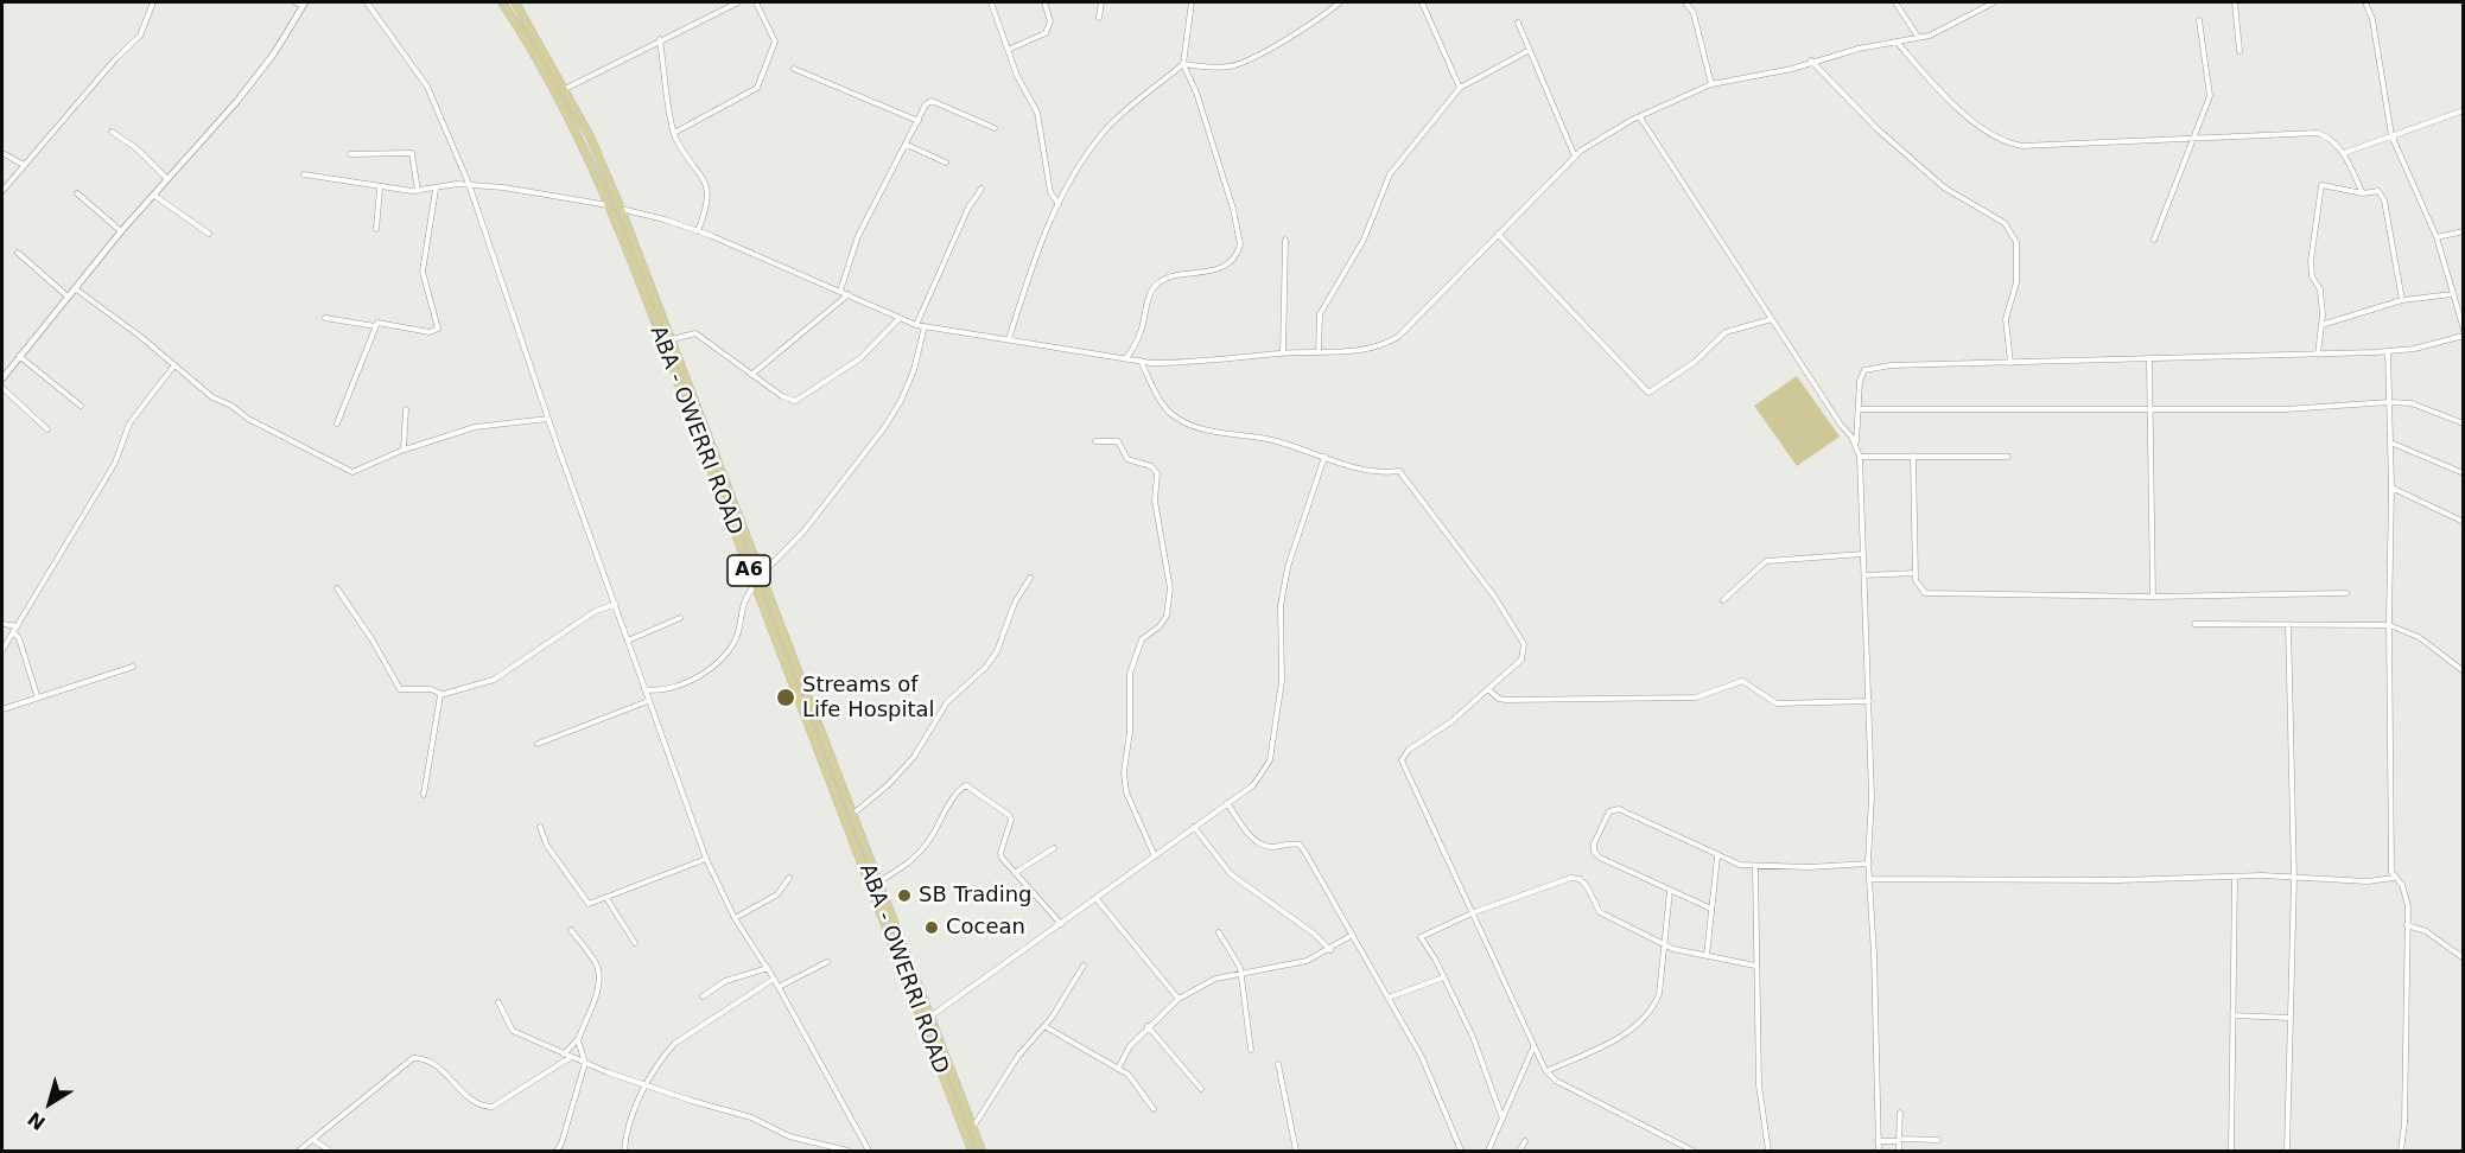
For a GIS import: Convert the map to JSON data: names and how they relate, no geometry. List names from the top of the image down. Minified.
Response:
{"streets":{"highway":["ABA - OWERRI ROAD","A6"]},"places":["Streams of Life Hospital","SB Trading","Cocean"],"north":"bottom left"}
